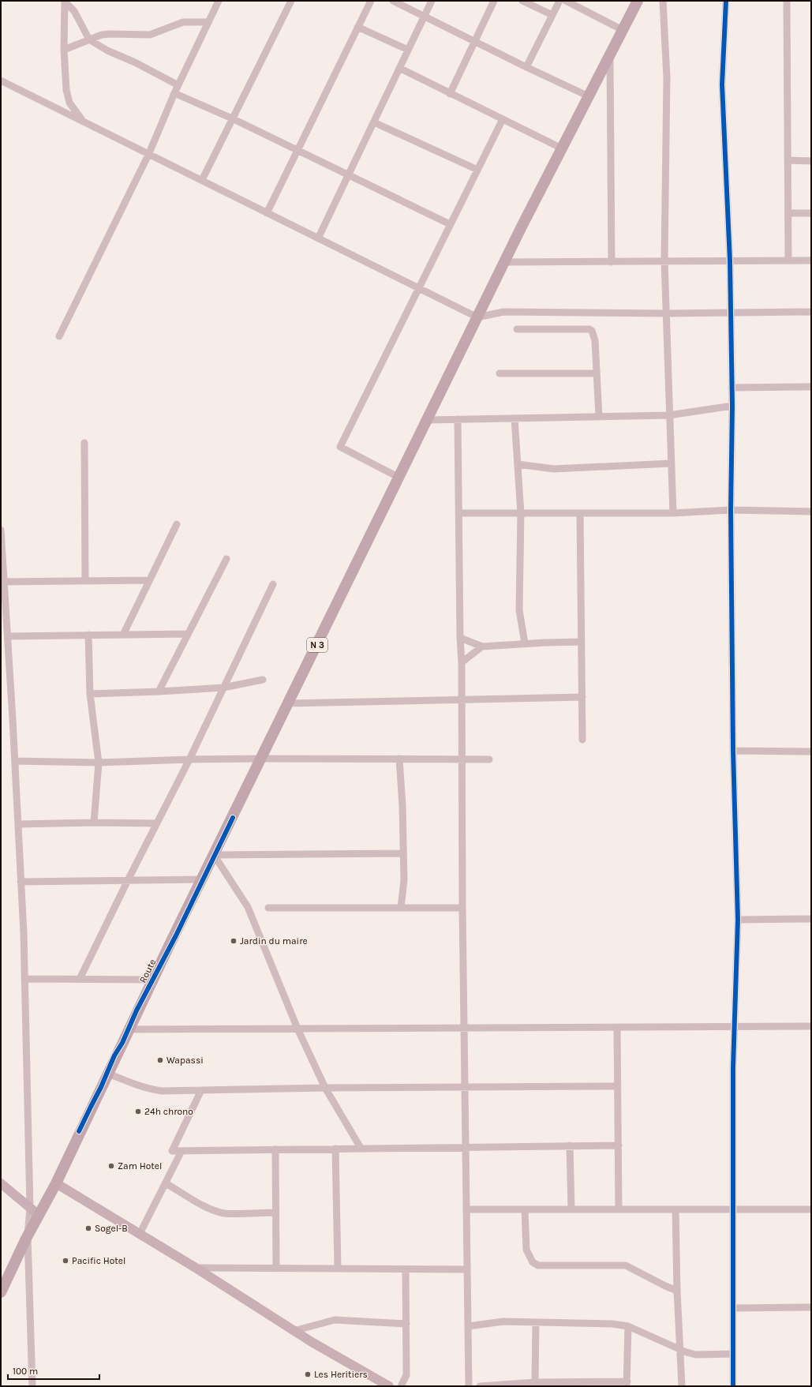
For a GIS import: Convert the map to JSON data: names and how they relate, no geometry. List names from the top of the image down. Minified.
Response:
{"streets":{"main road":["N 3"],"cycle path":["Route"]},"places":["Jardin du maire","Wapassi","24h chrono","Zam Hotel","Sogel-B","Pacific Hotel","Les Heritiers"],"scale_bar":"100 m"}
